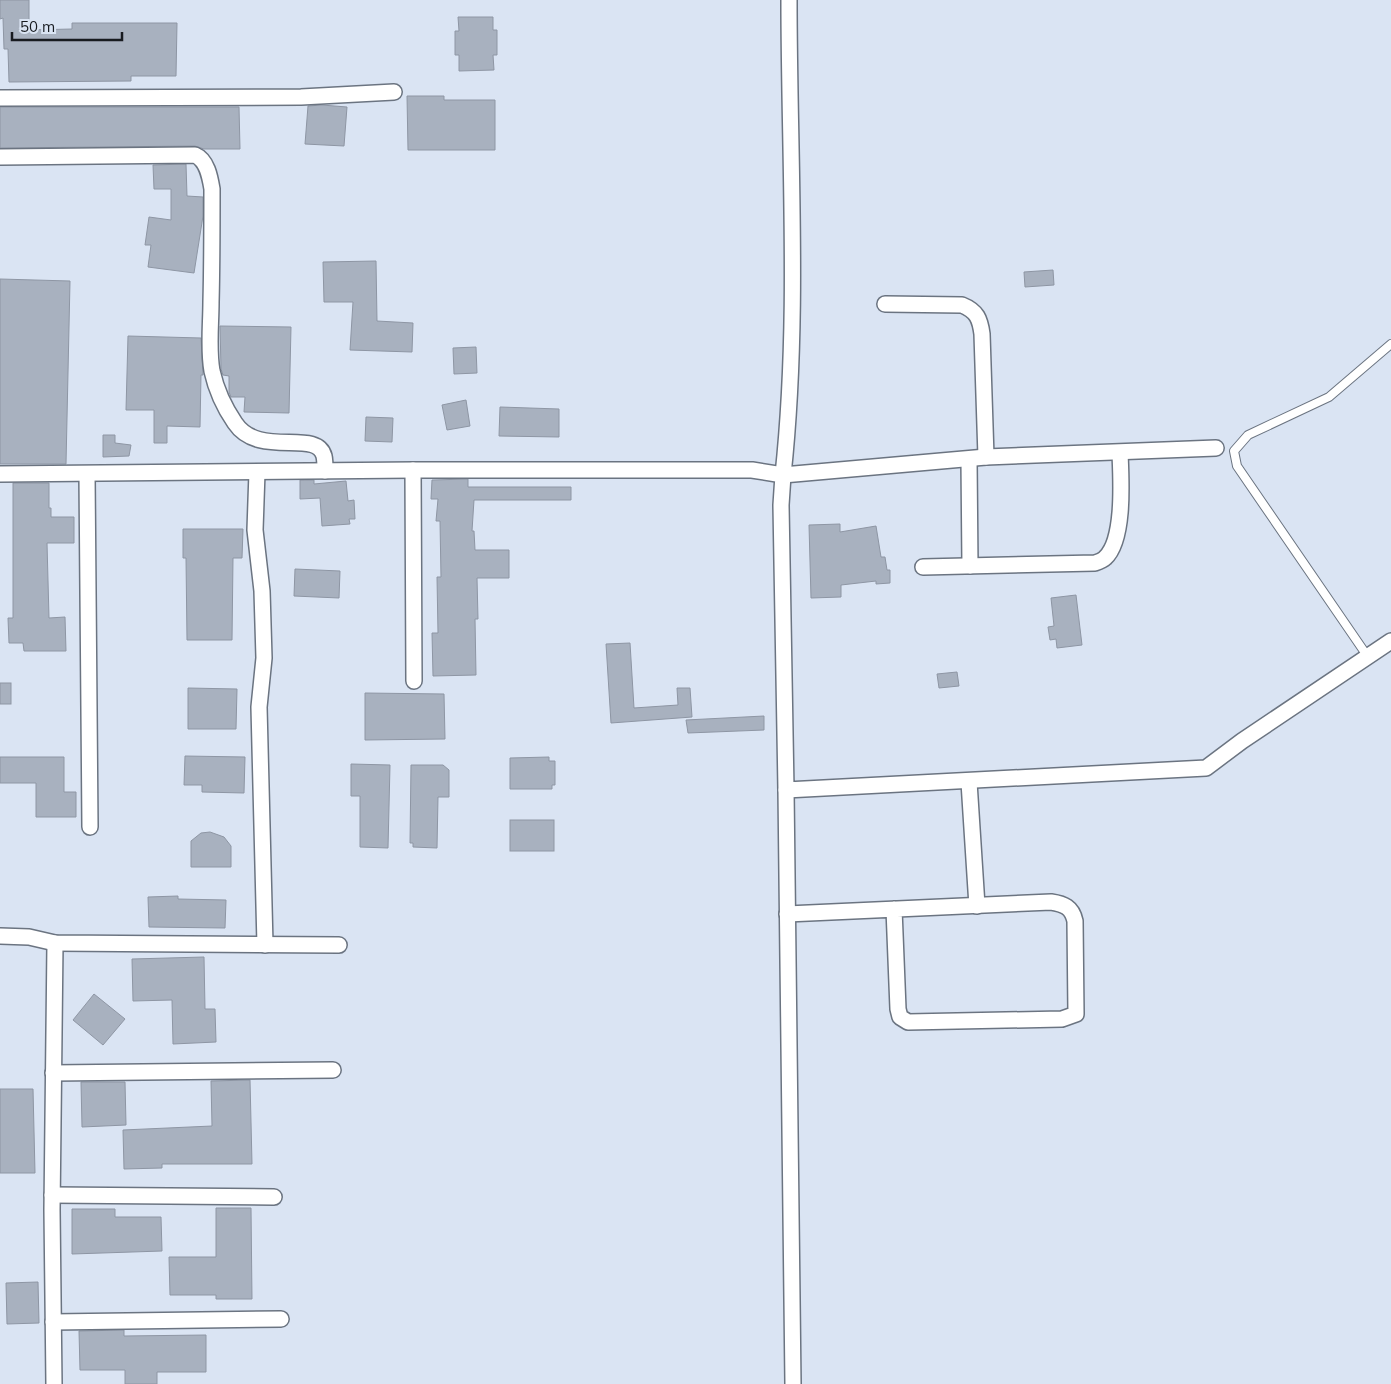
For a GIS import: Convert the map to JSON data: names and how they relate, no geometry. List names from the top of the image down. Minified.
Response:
{"scale_bar":"50 m"}
